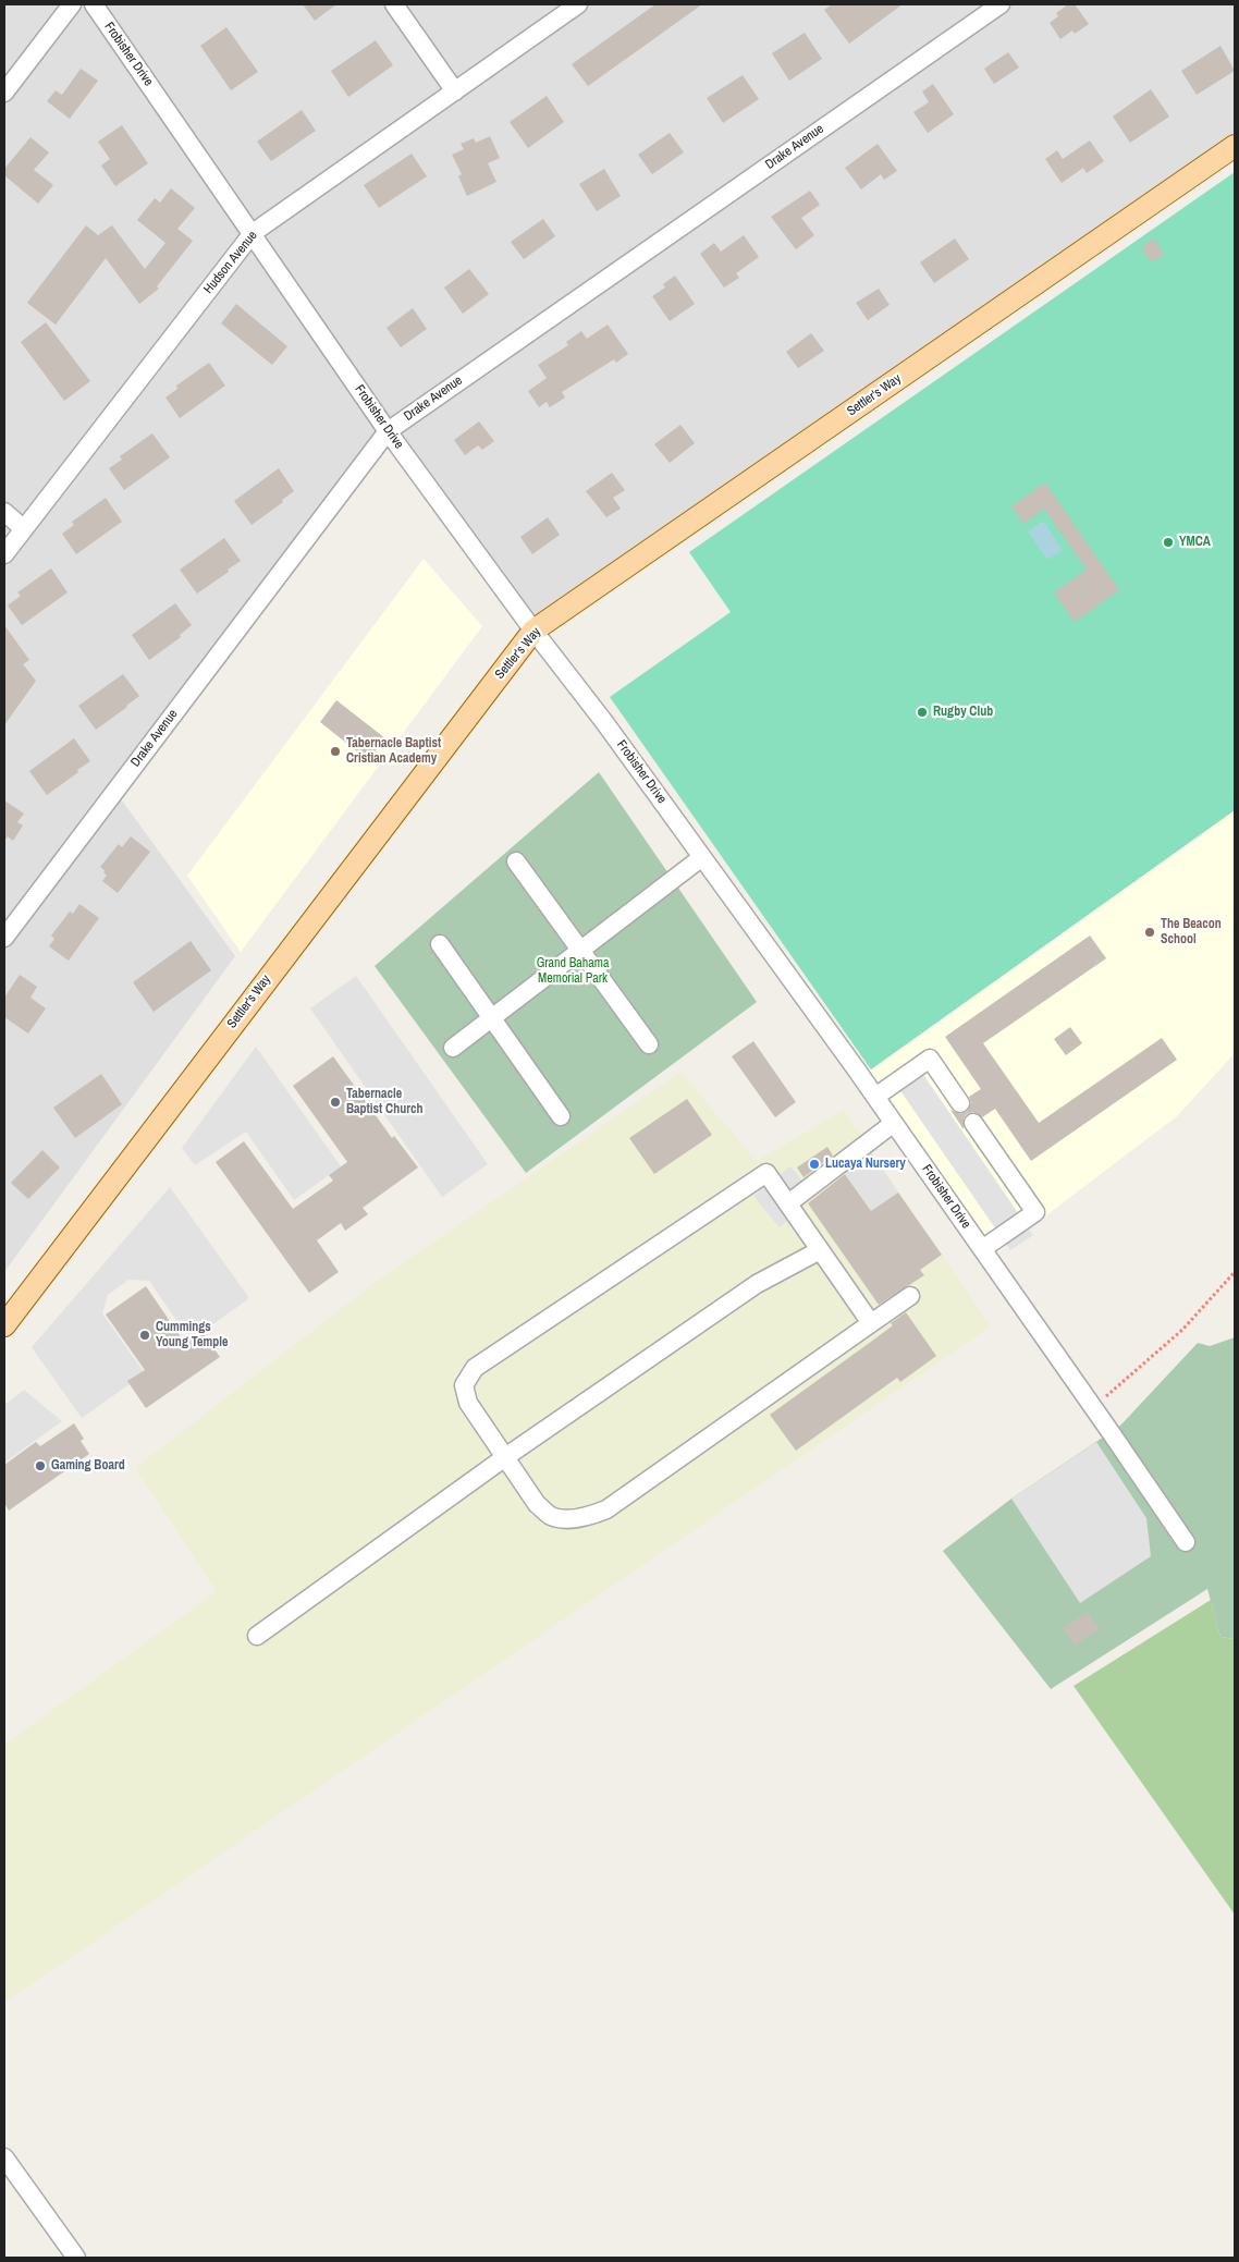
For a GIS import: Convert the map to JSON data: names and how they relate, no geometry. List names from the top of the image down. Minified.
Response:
{"streets":{"main road":["Settler's Way"],"street":["Frobisher Drive","Drake Avenue","Hudson Avenue"]},"crossings":[["Frobisher Drive","Drake Avenue"],["Frobisher Drive","Hudson Avenue"],["Frobisher Drive","Settler's Way"]],"parks":["Grand Bahama Memorial Park"],"places":["YMCA","Rugby Club","Tabernacle Baptist Cristian Academy","The Beacon School","Tabernacle Baptist Church","Lucaya Nursery","Cummings Young Temple","Gaming Board"]}
